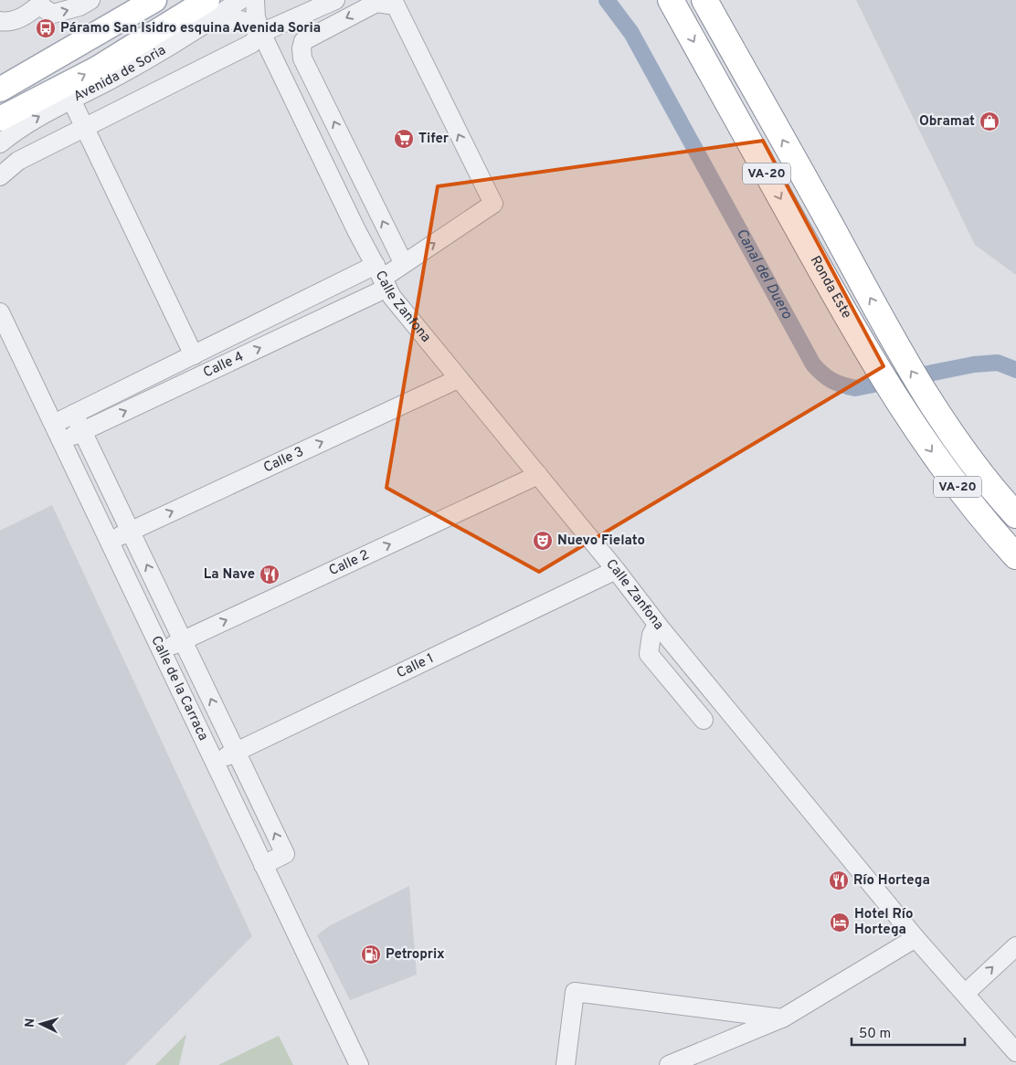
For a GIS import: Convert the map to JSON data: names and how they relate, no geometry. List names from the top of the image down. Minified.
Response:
{"streets":{"highway":["VA-20","Ronda Este"],"main road":["Avenida de Soria"],"street":["Calle Zanfona","Calle 4","Calle 3","Calle 2","Calle 1","Calle de la Carraca"]},"crossings":[["Avenida de Soria","Calle Zanfona"],["Calle Zanfona","Calle 4"],["Calle Zanfona","Calle 3"],["Calle Zanfona","Calle 2"],["Calle Zanfona","Calle 1"],["Calle 4","Calle de la Carraca"],["Calle 3","Calle de la Carraca"],["Calle 2","Calle de la Carraca"],["Calle 1","Calle de la Carraca"]],"one_way":["Calle 2"],"water":["Canal del Duero"],"places":{"bus stop":["Páramo San Isidro esquina Avenida Soria"],"shop":["Obramat"],"supermarket":["Tifer"],"theatre":["Nuevo Fielato"],"restaurant":["La Nave","Río Hortega"],"hotel":["Hotel Río Hortega"],"fuel station":["Petroprix"]},"scale_bar":"50 m","north":"left"}
